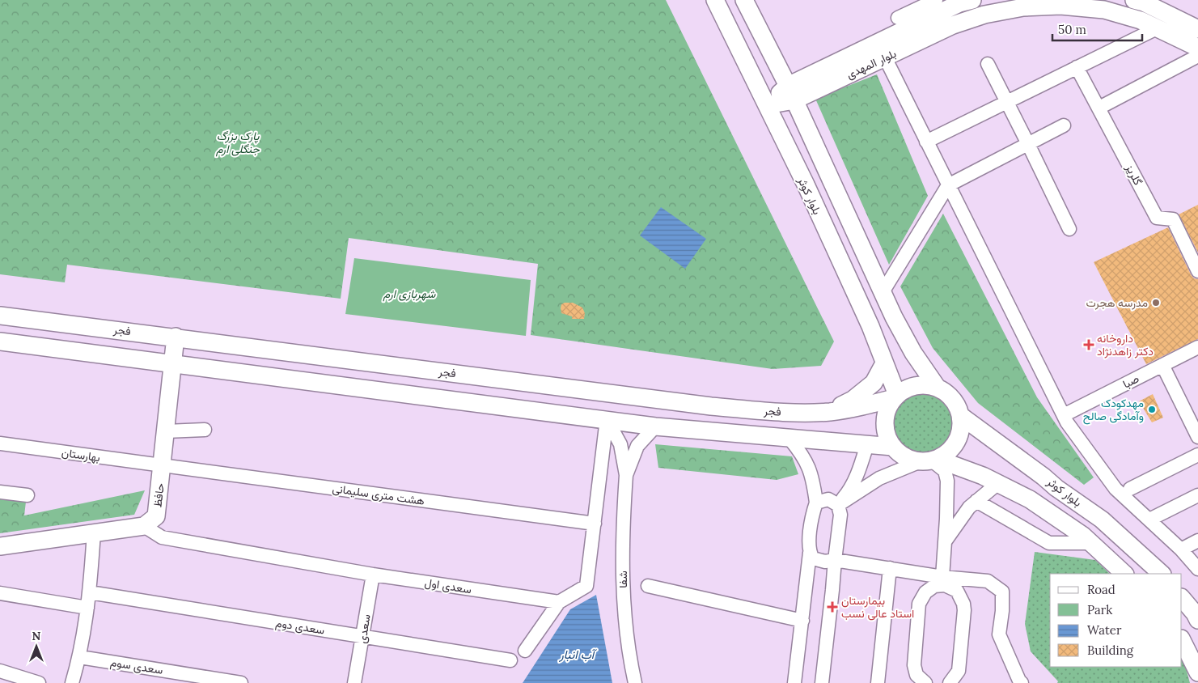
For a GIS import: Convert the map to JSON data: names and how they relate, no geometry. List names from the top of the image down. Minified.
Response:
{"streets":{"main road":["بلوار المهدی","بلوار کوثر","فجر","حافظ"],"street":["گلریز","صبا","بهارستان","هشت متری سلیمانی","شفا","سعدی اول","سعدی دوم","سعدی","سعدی سوم"]},"crossings":[["بلوار المهدی","بلوار کوثر"],["بلوار کوثر","فجر"],["فجر","حافظ"],["بهارستان","هشت متری سلیمانی"],["بهارستان","حافظ"],["هشت متری سلیمانی","حافظ"],["حافظ","سعدی اول"],["سعدی اول","سعدی"],["سعدی دوم","سعدی"]],"water":["آب انبار"],"parks":["پارک بزرگ جنگلی ارم","شهربازی ارم"],"places":{"other":["مدرسه هجرت","مهدکودک وآمادگی صالح"],"health":["داروخانه دکتر زاهدنژاد","بیمارستان استاد عالی نسب"]},"legend":["Road","Park","Water","Building"],"scale_bar":"50 m","north":"top"}
